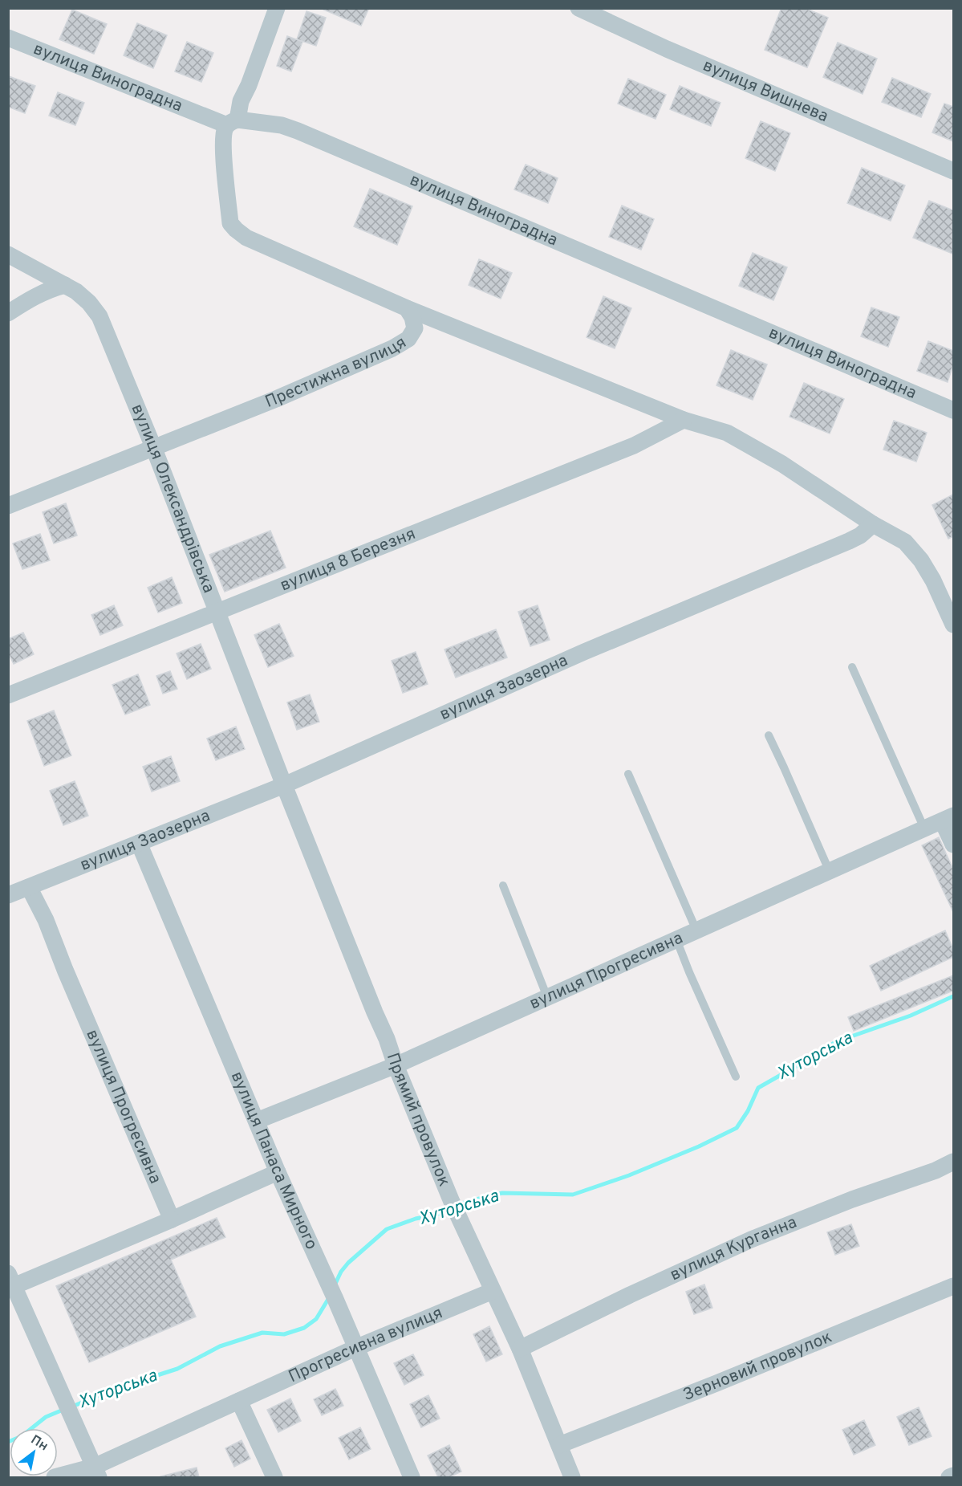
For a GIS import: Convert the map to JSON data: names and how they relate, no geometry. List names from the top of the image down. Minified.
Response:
{"streets":{"street":["вулиця Виноградна","вулиця Вишнева","Престижна вулиця","вулиця Олександрівська","вулиця 8 Березня","вулиця Заозерна","вулиця Прогресивна","Прямий провулок","вулиця Панаса Мирного","вулиця Курганна","Прогресивна вулиця","Зерновий провулок"]},"crossings":[["вулиця Виноградна","Престижна вулиця"],["Престижна вулиця","вулиця Олександрівська"],["вулиця Олександрівська","вулиця 8 Березня"],["вулиця Олександрівська","вулиця Заозерна"],["вулиця Олександрівська","Прямий провулок"],["вулиця Заозерна","вулиця Прогресивна"],["вулиця Заозерна","Прямий провулок"],["вулиця Заозерна","вулиця Панаса Мирного"],["вулиця Прогресивна","Прямий провулок"],["вулиця Прогресивна","вулиця Панаса Мирного"],["Прямий провулок","вулиця Курганна"],["Прямий провулок","Прогресивна вулиця"],["Прямий провулок","Зерновий провулок"],["вулиця Панаса Мирного","Прогресивна вулиця"]],"water":["Хуторська"],"north":"top right"}
